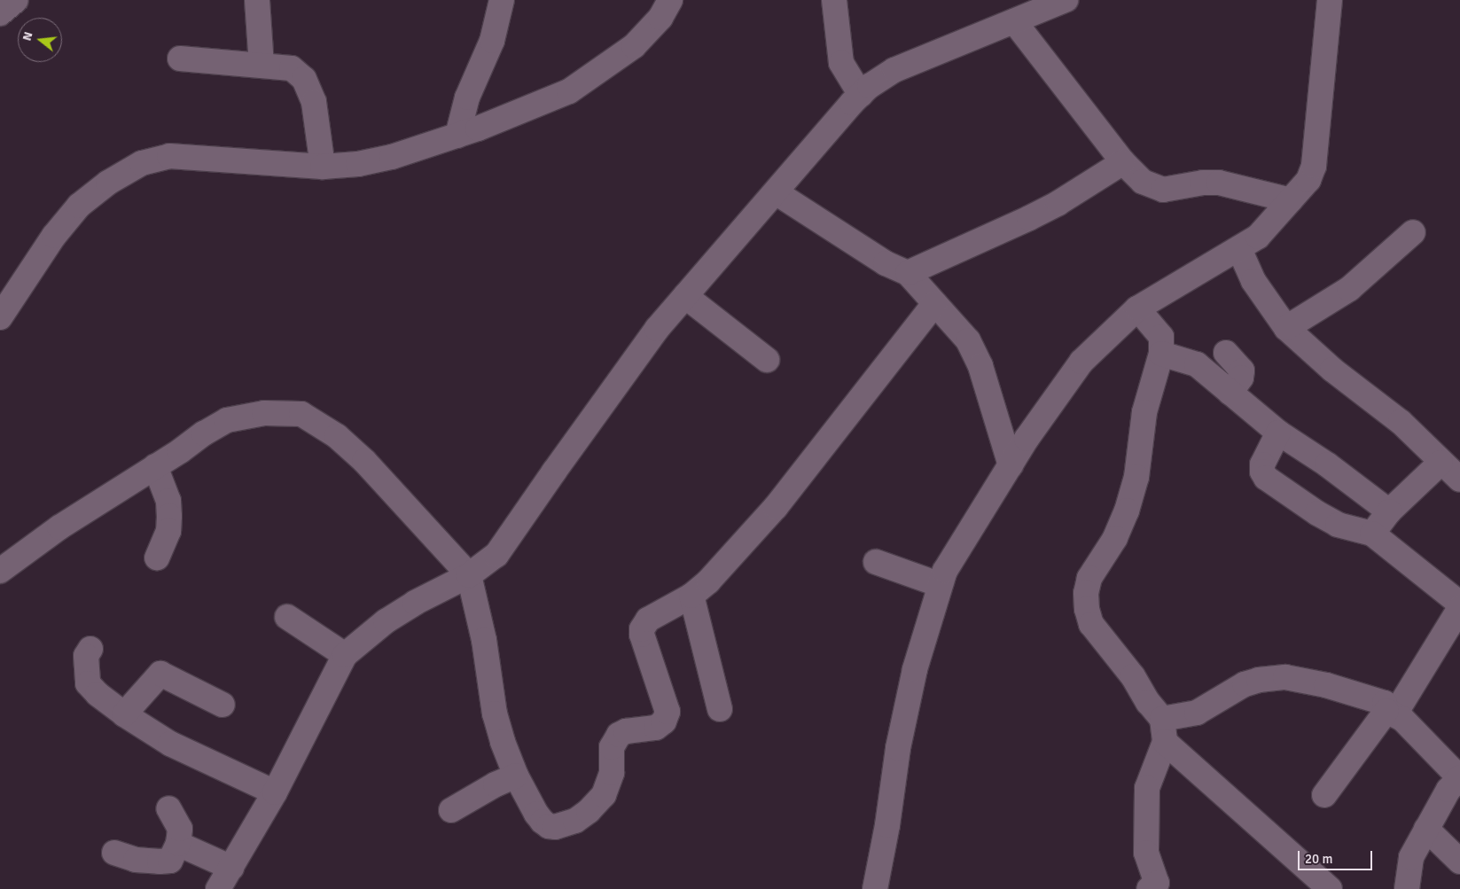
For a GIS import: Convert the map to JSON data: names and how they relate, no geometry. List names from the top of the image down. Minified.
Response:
{"scale_bar":"20 m","north":"left"}
